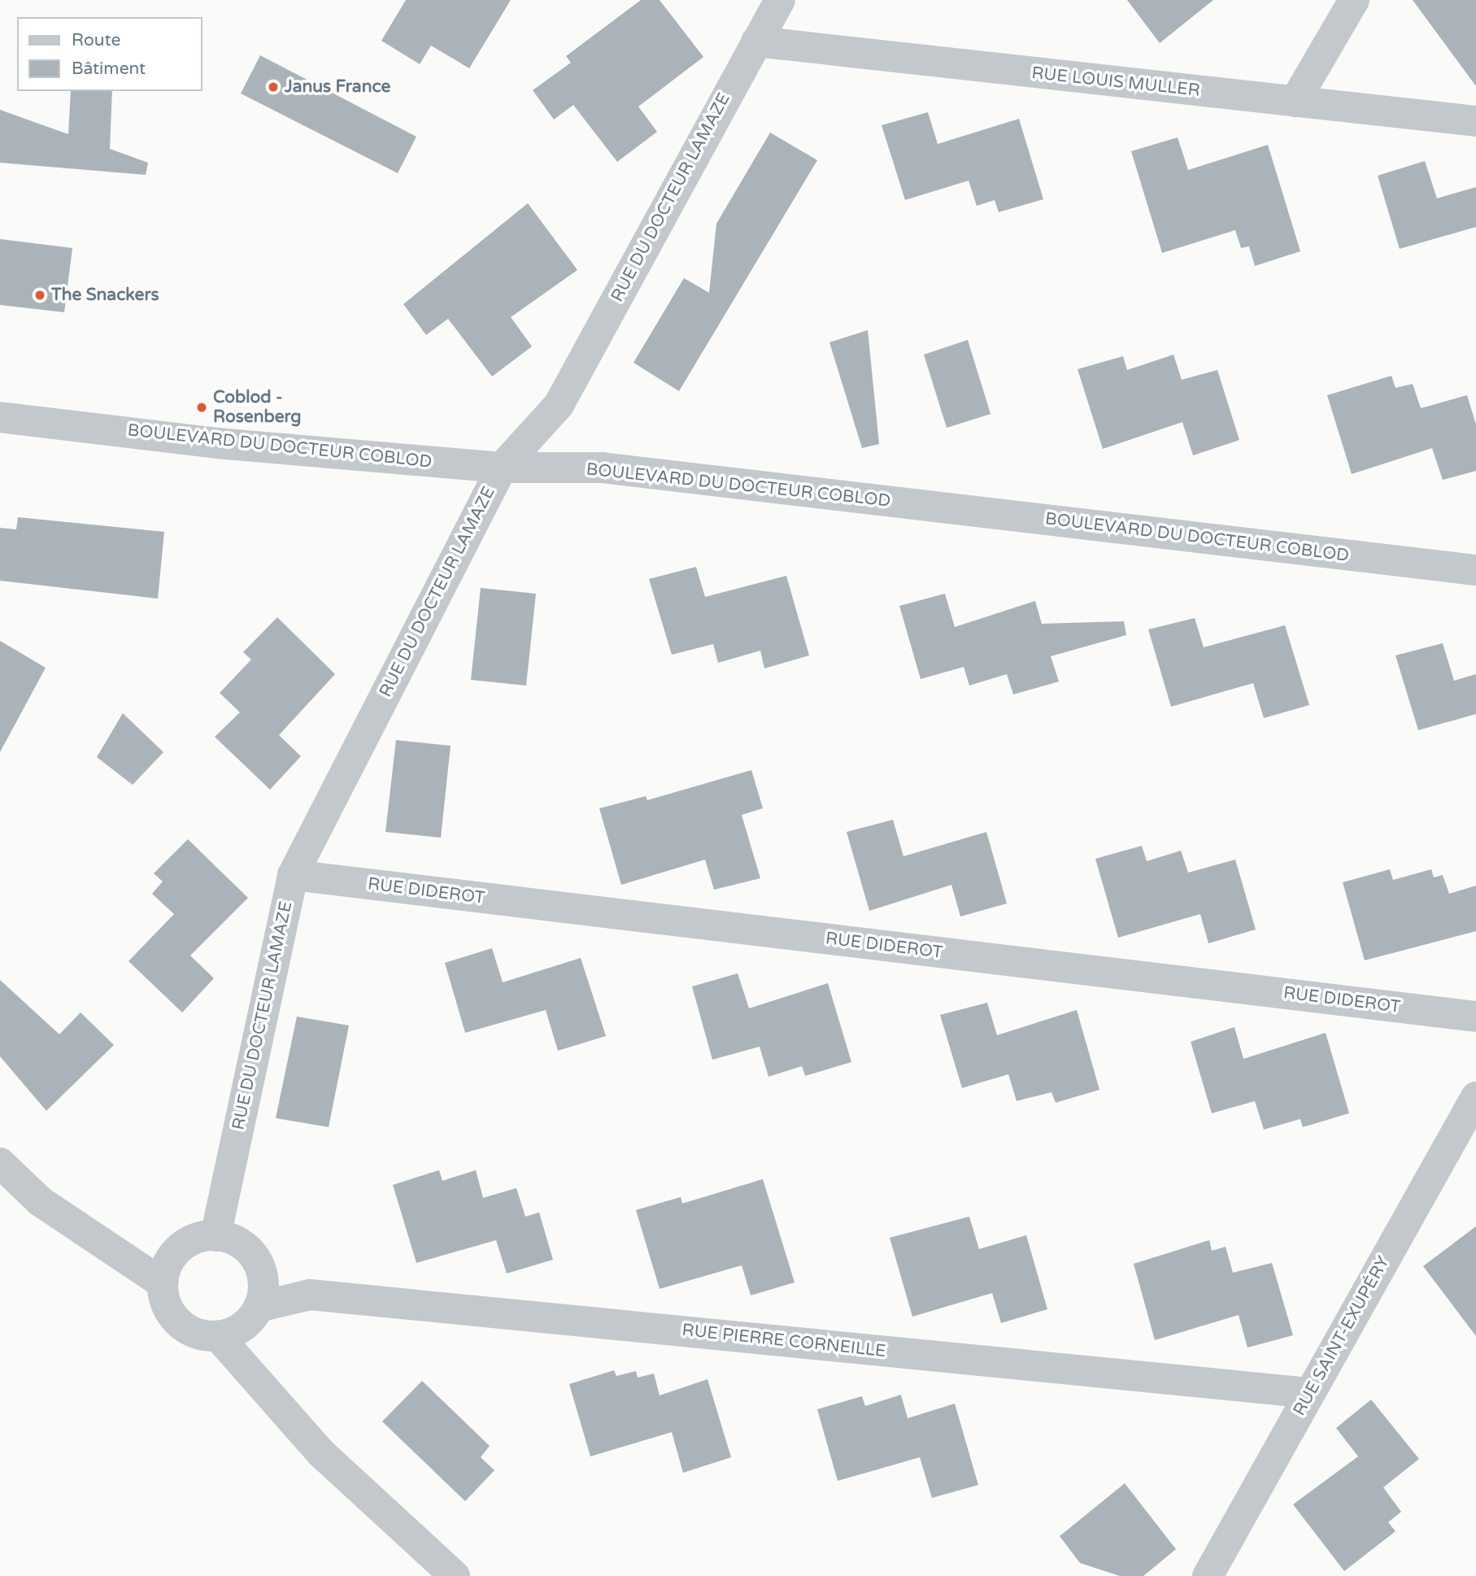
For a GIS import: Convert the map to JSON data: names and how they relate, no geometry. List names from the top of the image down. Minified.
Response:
{"streets":{"street":["RUE LOUIS MULLER","RUE DU DOCTEUR LAMAZE","BOULEVARD DU DOCTEUR COBLOD","RUE DIDEROT","RUE SAINT-EXUPÉRY","RUE PIERRE CORNEILLE"]},"crossings":[["RUE LOUIS MULLER","RUE DU DOCTEUR LAMAZE"],["RUE DU DOCTEUR LAMAZE","BOULEVARD DU DOCTEUR COBLOD"],["RUE DU DOCTEUR LAMAZE","RUE DIDEROT"],["RUE DU DOCTEUR LAMAZE","RUE PIERRE CORNEILLE"],["RUE SAINT-EXUPÉRY","RUE PIERRE CORNEILLE"]],"places":["Janus France","The Snackers","Coblod - Rosenberg"],"legend":["Route","Bâtiment"]}
